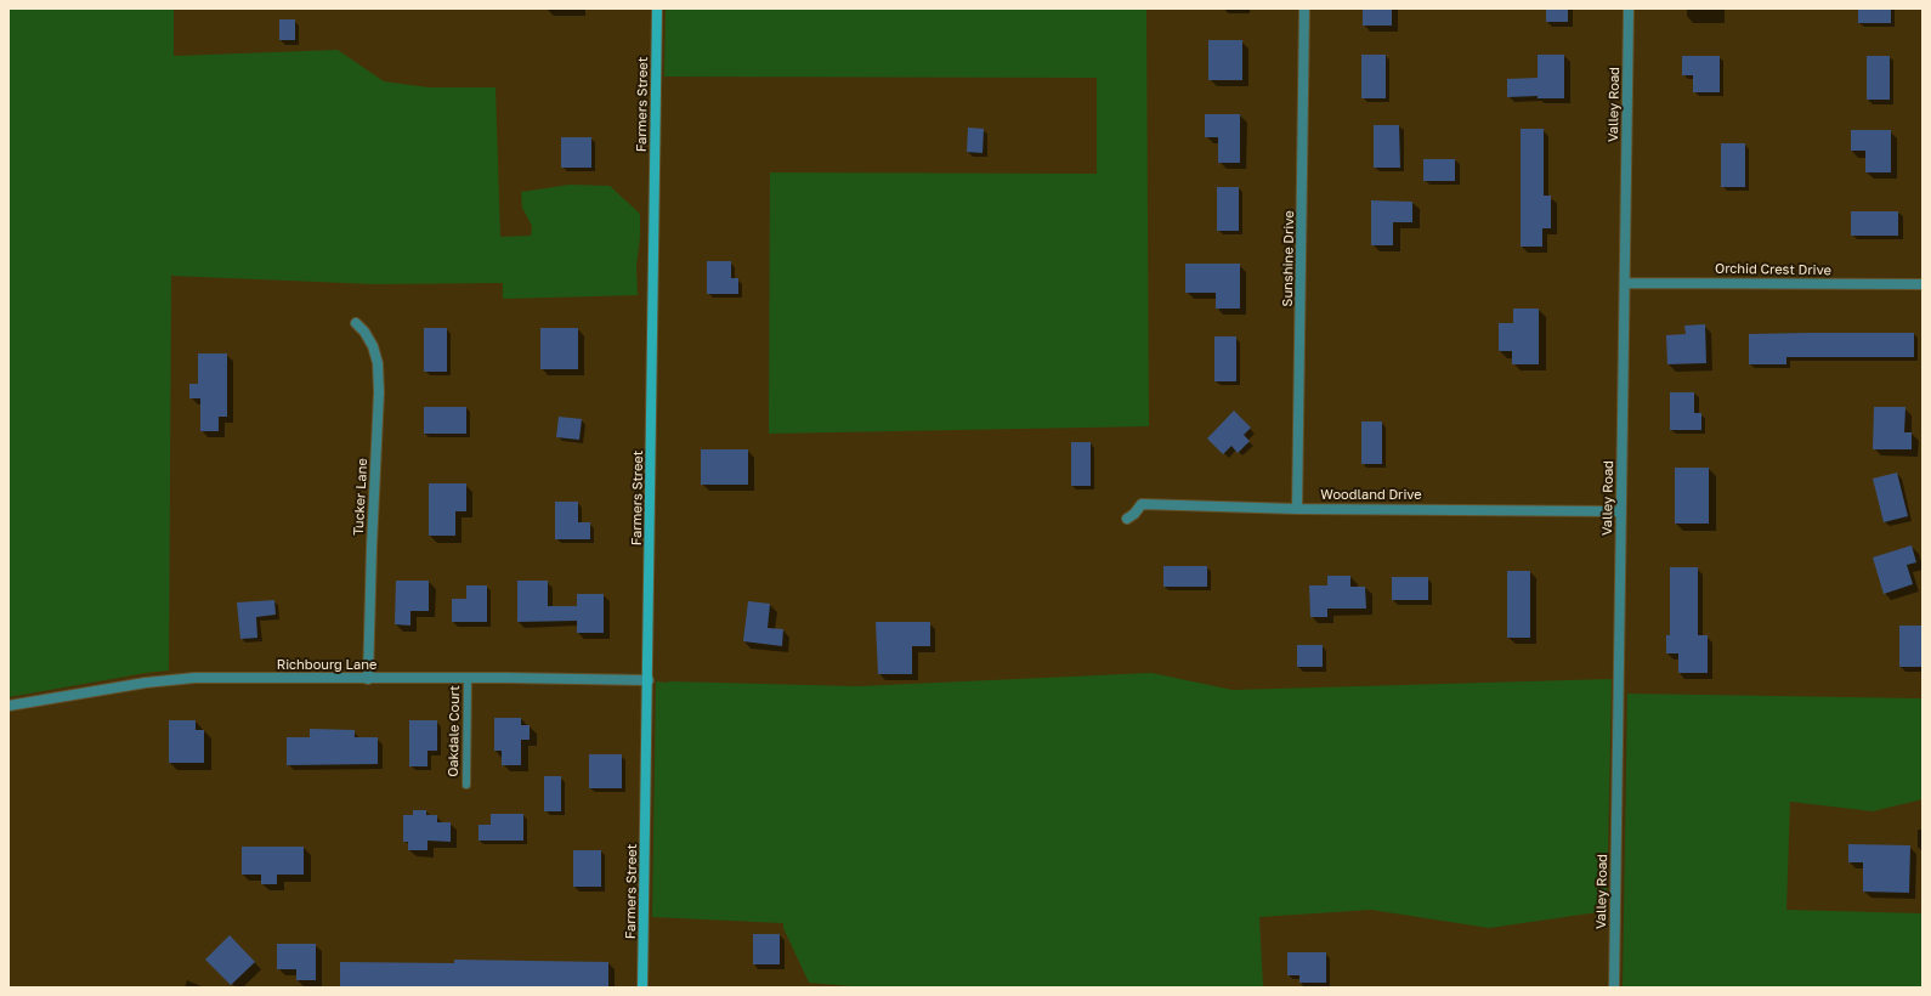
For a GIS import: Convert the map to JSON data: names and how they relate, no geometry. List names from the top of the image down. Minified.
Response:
{"streets":{"street":["Farmers Street","Valley Road","Sunshine Drive","Orchid Crest Drive","Woodland Drive","Tucker Lane","Richbourg Lane"],"lane":["Oakdale Court"]},"crossings":[["Farmers Street","Richbourg Lane"],["Valley Road","Orchid Crest Drive"],["Valley Road","Woodland Drive"],["Sunshine Drive","Woodland Drive"],["Tucker Lane","Richbourg Lane"],["Richbourg Lane","Oakdale Court"]]}
